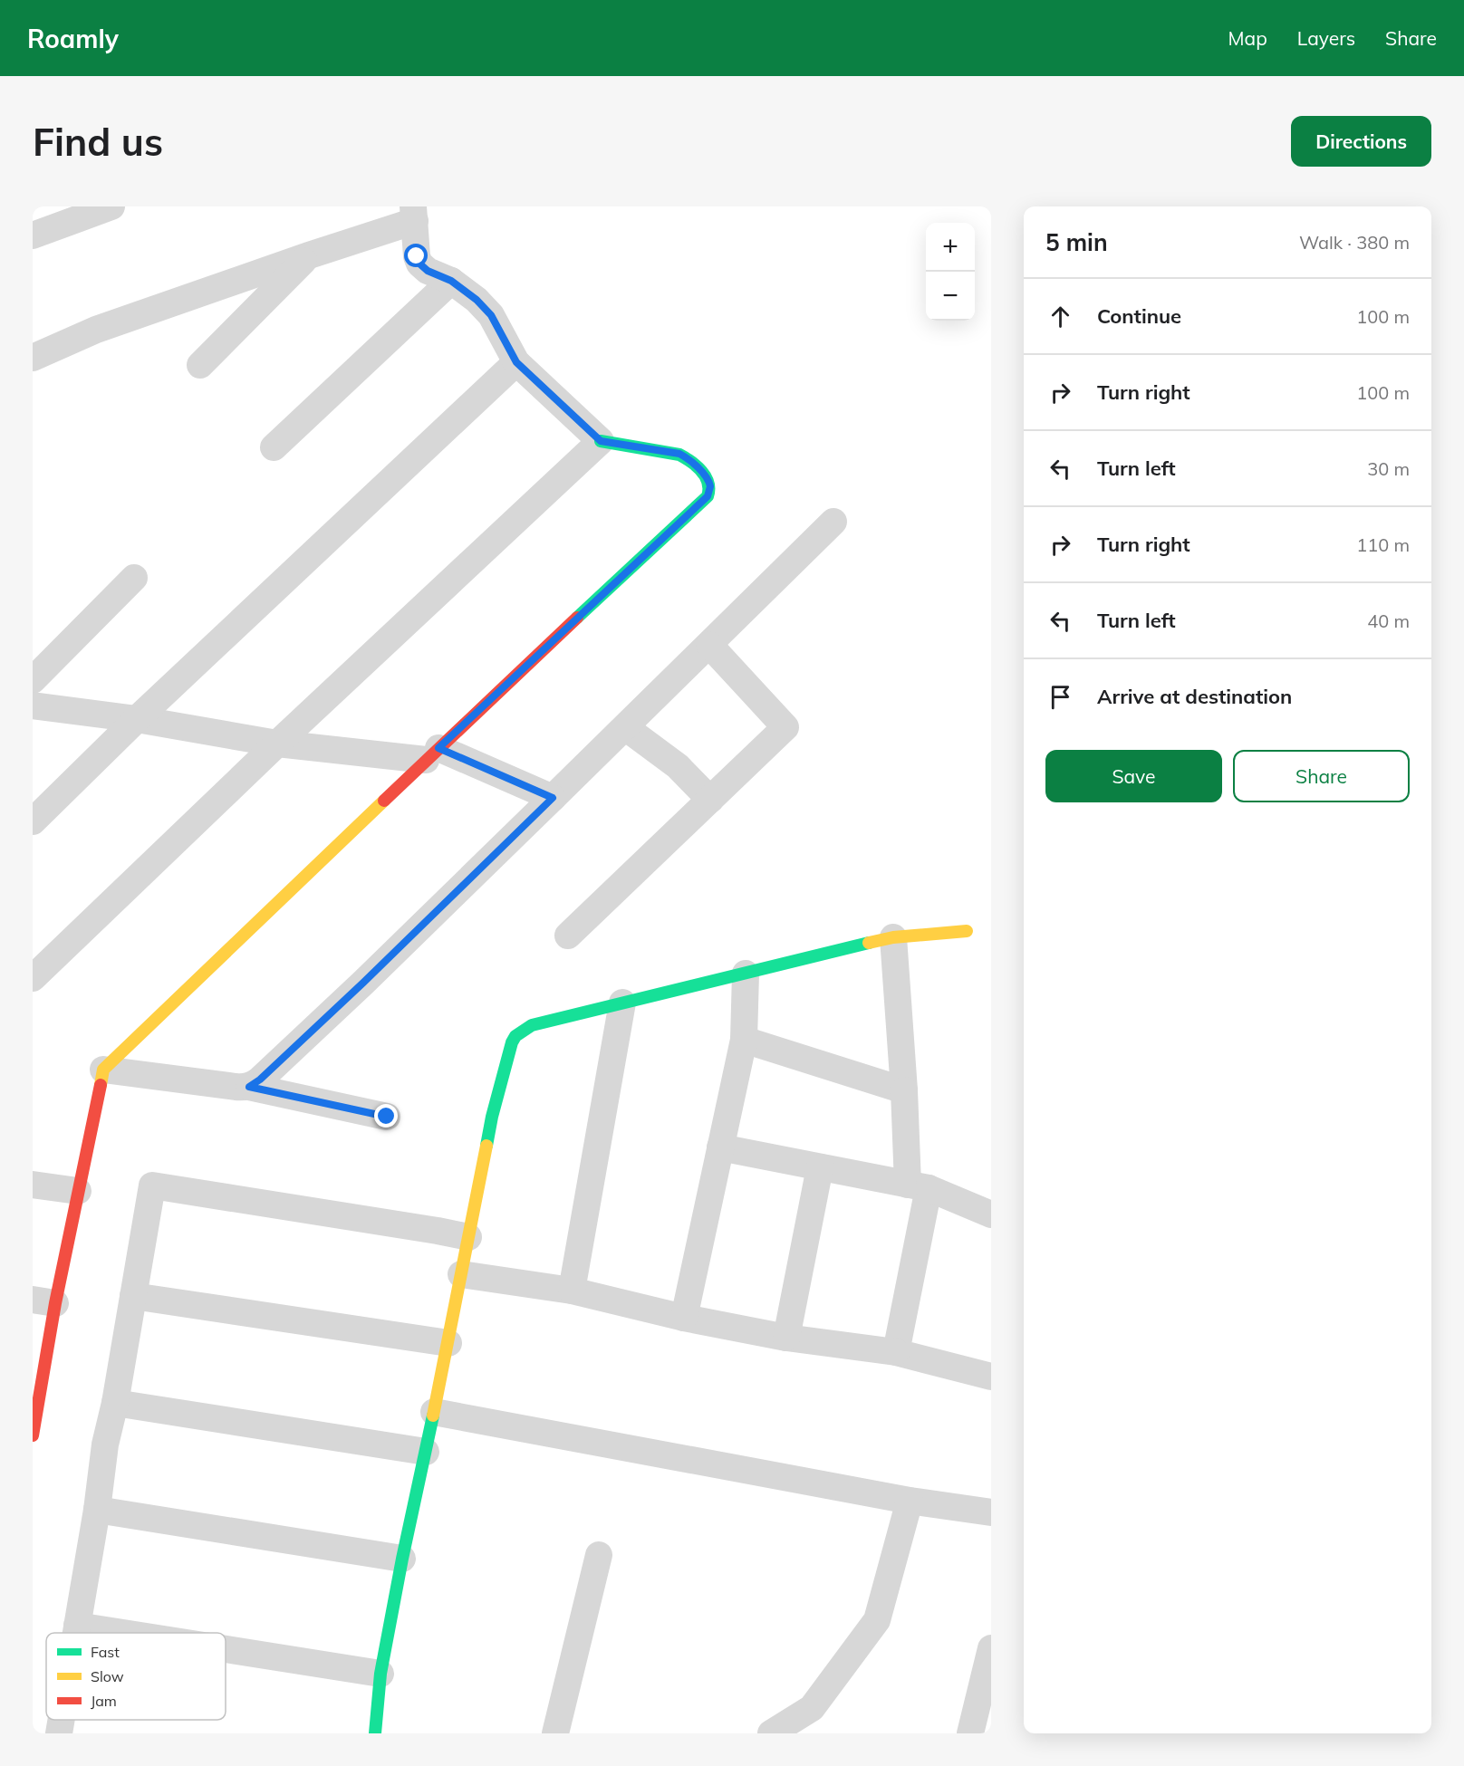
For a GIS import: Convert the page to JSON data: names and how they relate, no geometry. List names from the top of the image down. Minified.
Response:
{"legend":["Fast","Slow","Jam"],"page":{"header":"Roamly","nav":["Map","Layers","Share"],"buttons":["Directions",["Save","Share"]],"title":"Find us","heading":["5 min","Walk · 380 m"],"map_buttons":["+","−"],"list":[["Continue","100 m"],["Turn right","100 m"],["Turn left","30 m"],["Turn right","110 m"],["Turn left","40 m"],"Arrive at destination"]}}
